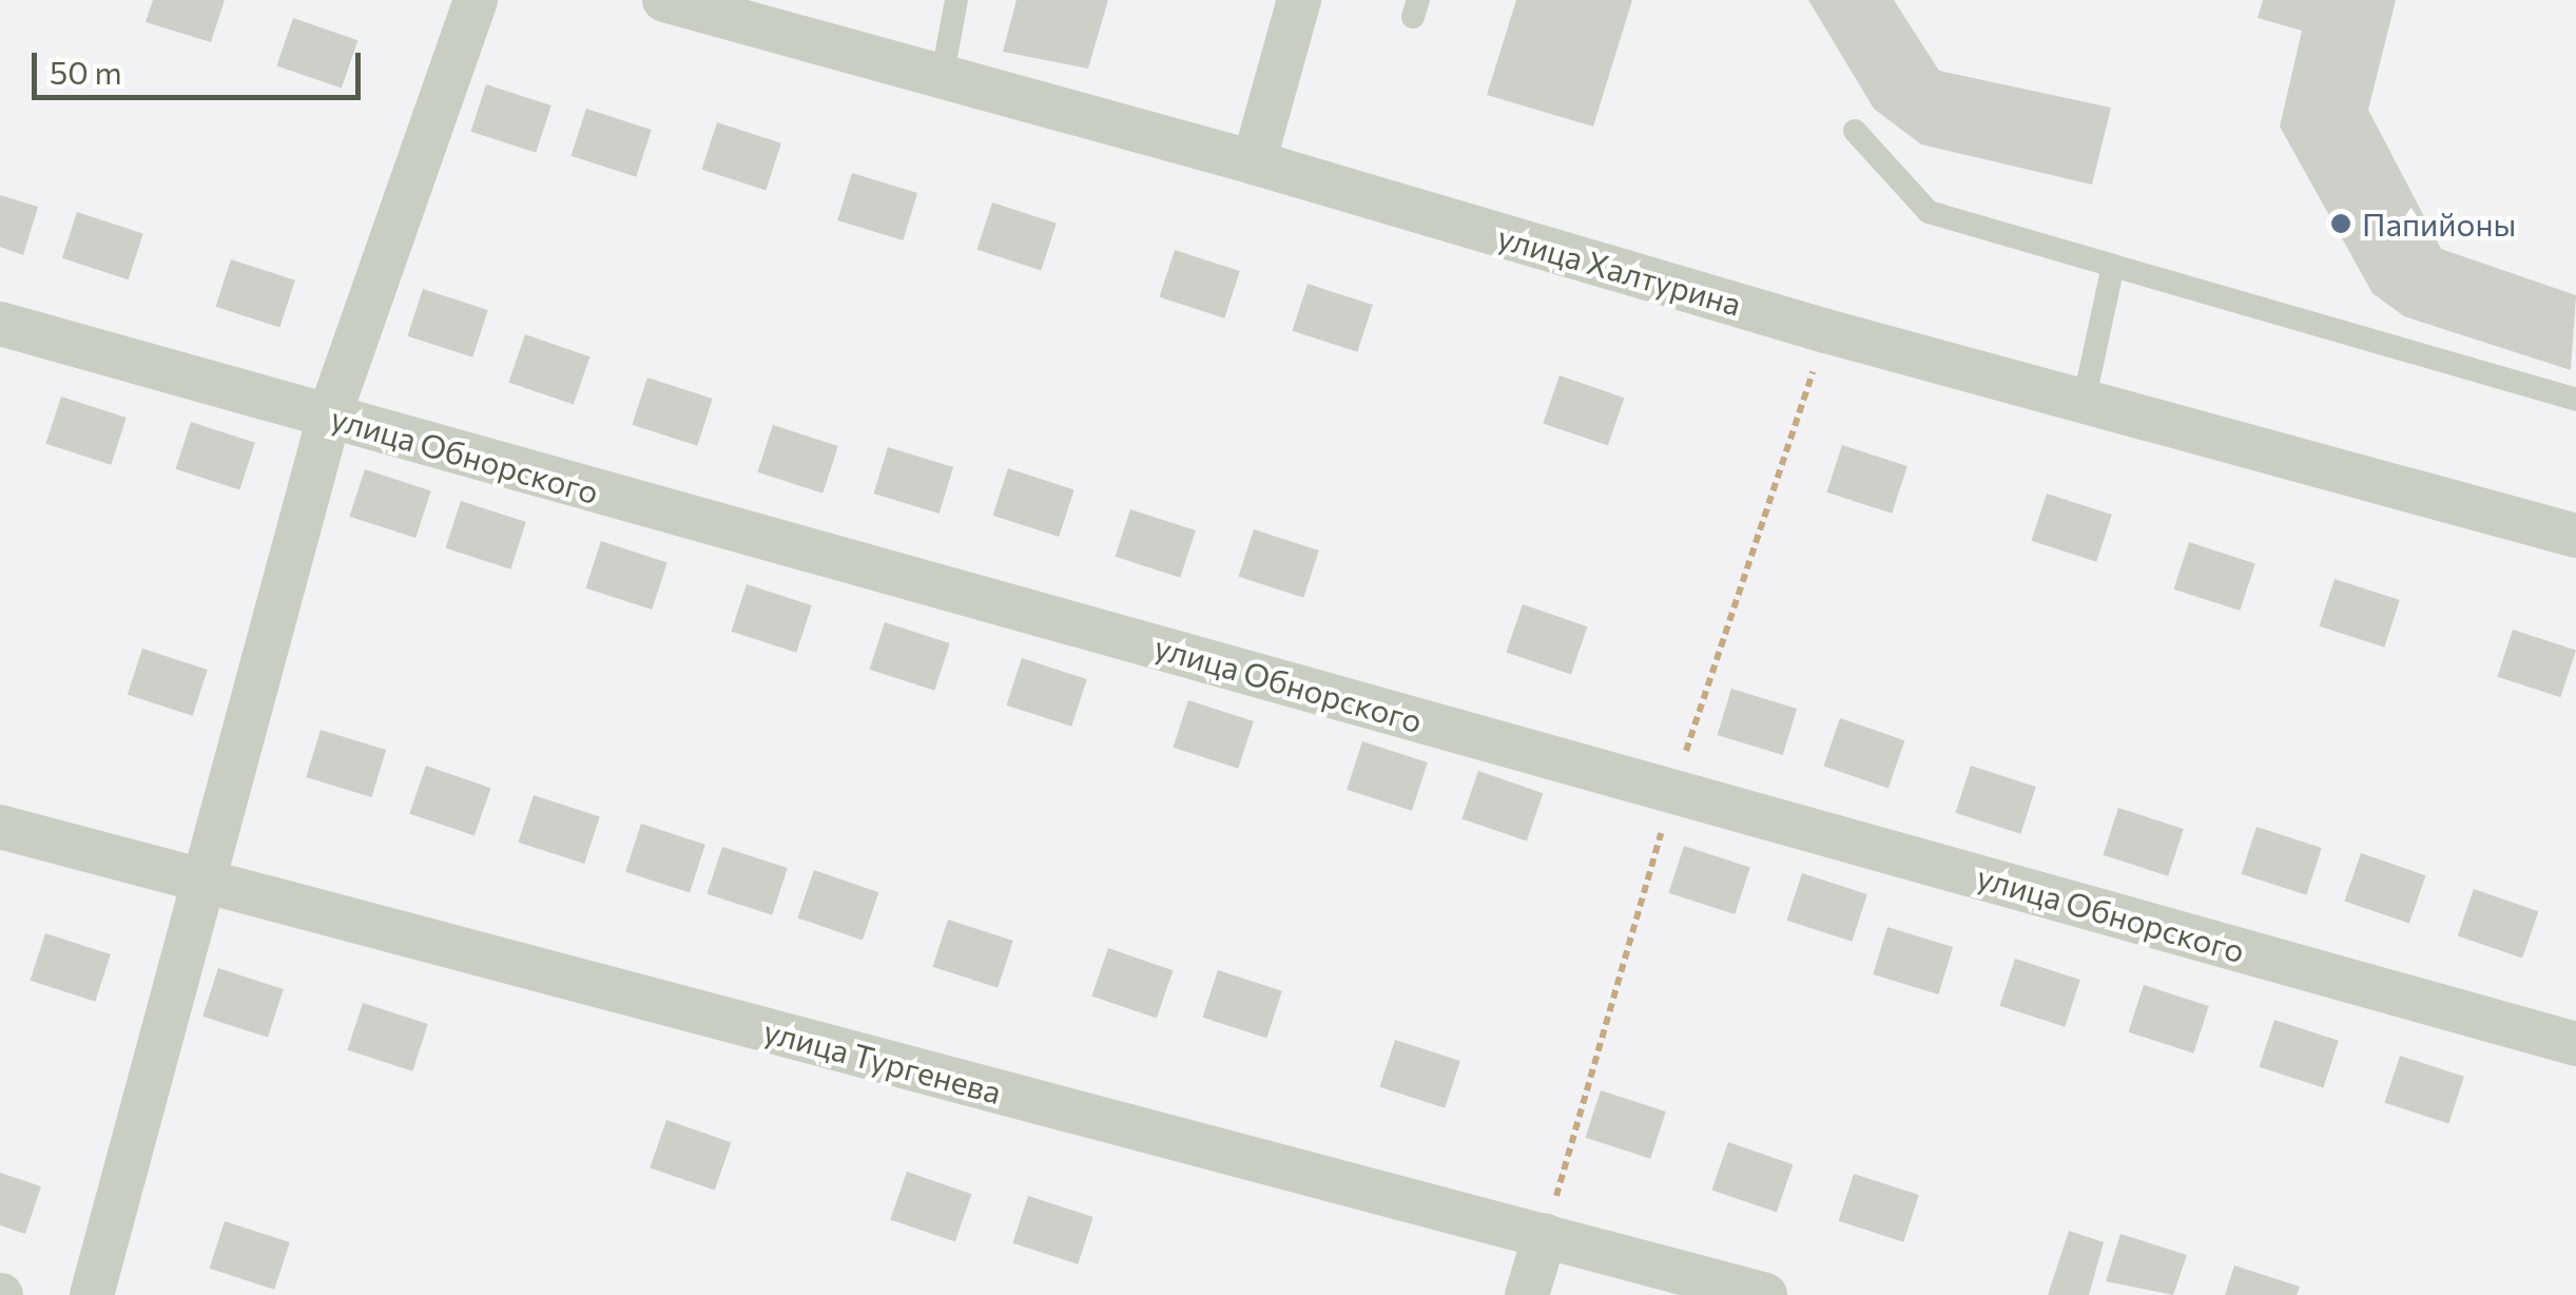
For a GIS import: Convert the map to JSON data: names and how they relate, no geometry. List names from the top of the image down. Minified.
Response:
{"streets":{"street":["улица Халтурина","улица Обнорского","улица Тургенева"]},"places":["Папийоны"],"scale_bar":"50 m"}
